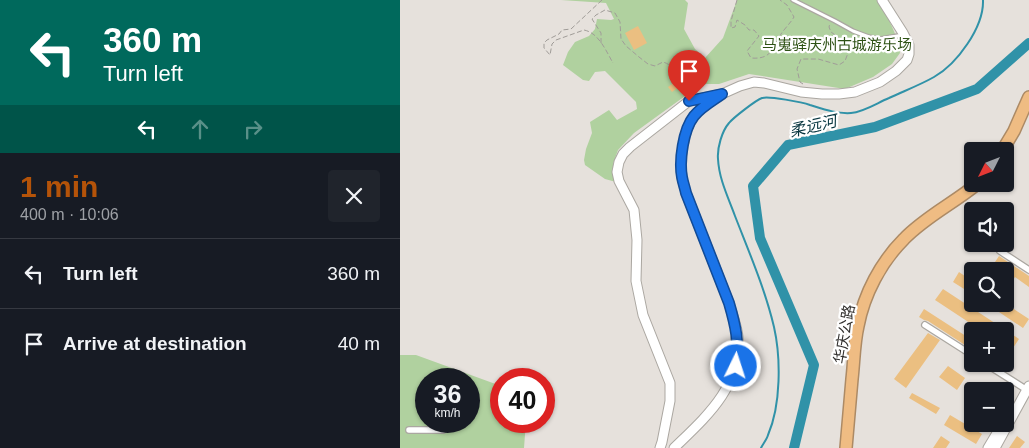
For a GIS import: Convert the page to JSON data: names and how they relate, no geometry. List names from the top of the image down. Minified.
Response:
{"streets":{"highway":["华庆公路"]},"water":["柔远河"],"parks":["马嵬驿庆州古城游乐场"],"north":"bottom left","page":{"turn":["360 m","Turn left"],"map_buttons":["+","−"],"heading":["1 min","400 m · 10:06"],"list":[{"name":"Turn left","value":"360 m"},{"name":"Arrive at destination","value":"40 m"}],"speed":"36 km/h","limit":"40"}}
